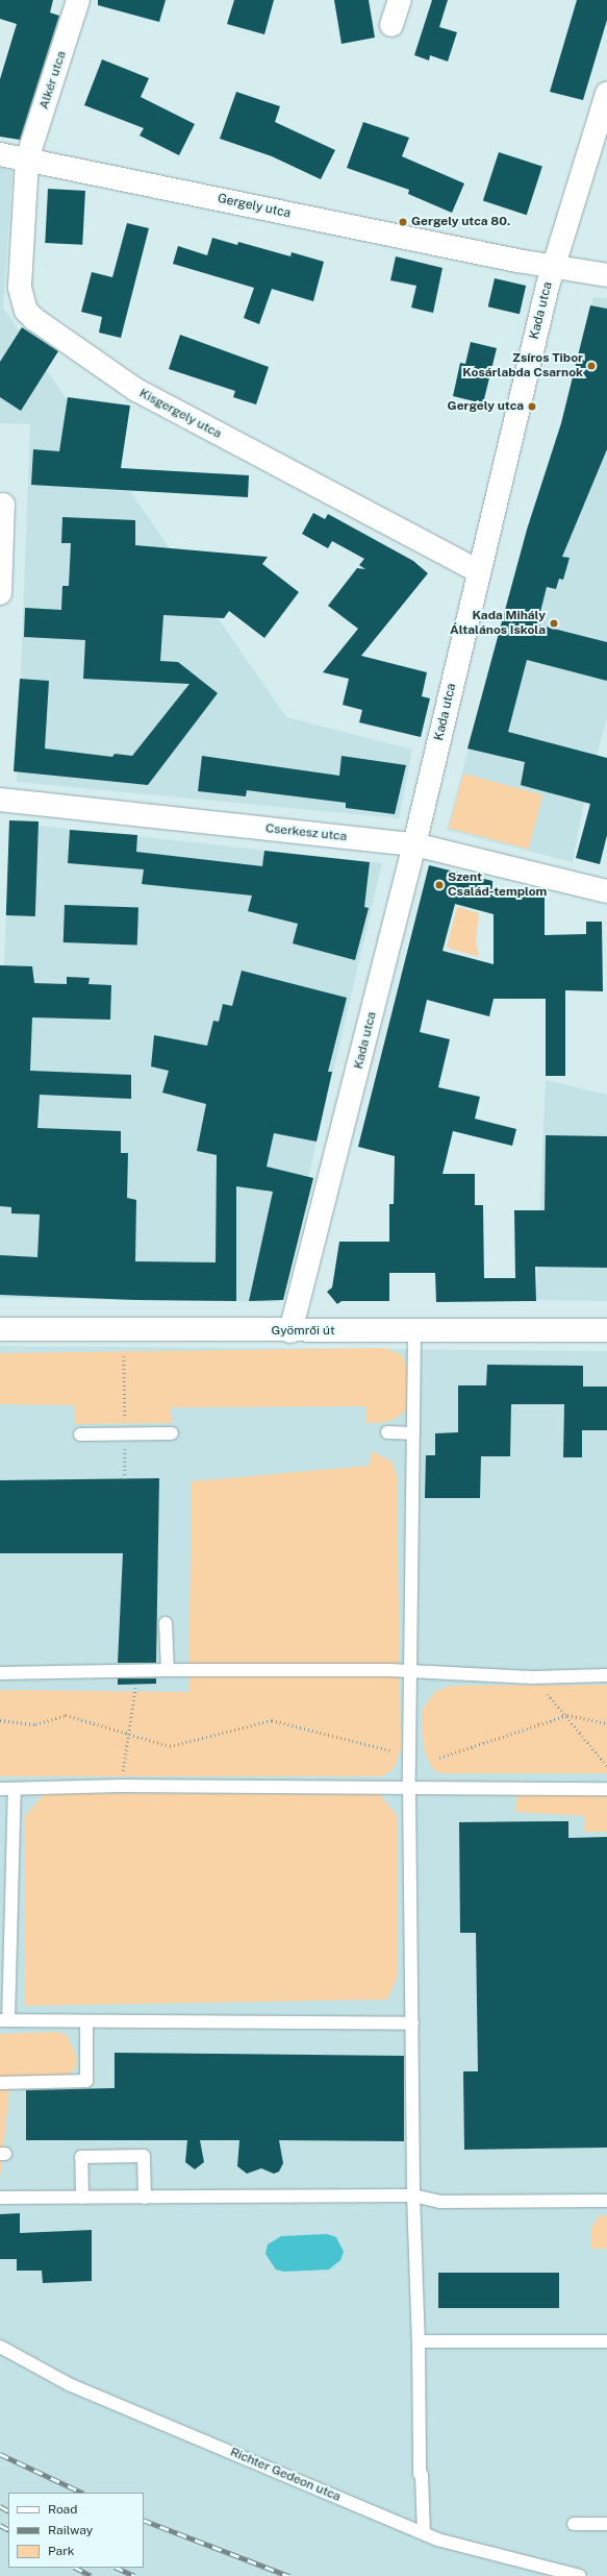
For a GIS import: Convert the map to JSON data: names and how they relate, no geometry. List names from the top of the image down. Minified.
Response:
{"streets":{"street":["Alkér utca","Gergely utca","Kada utca","Kisgergely utca","Cserkesz utca","Gyömrői út"],"lane":["Richter Gedeon utca"]},"crossings":[["Alkér utca","Gergely utca"],["Alkér utca","Kisgergely utca"],["Gergely utca","Kada utca"],["Gergely utca","Kisgergely utca"],["Kada utca","Kisgergely utca"],["Kada utca","Cserkesz utca"],["Kada utca","Gyömrői út"]],"places":["Gergely utca 80.","Zsíros Tibor Kosárlabda Csarnok","Gergely utca","Kada Mihály Általános Iskola","Szent Család-templom"],"legend":["Road","Railway","Park"]}
